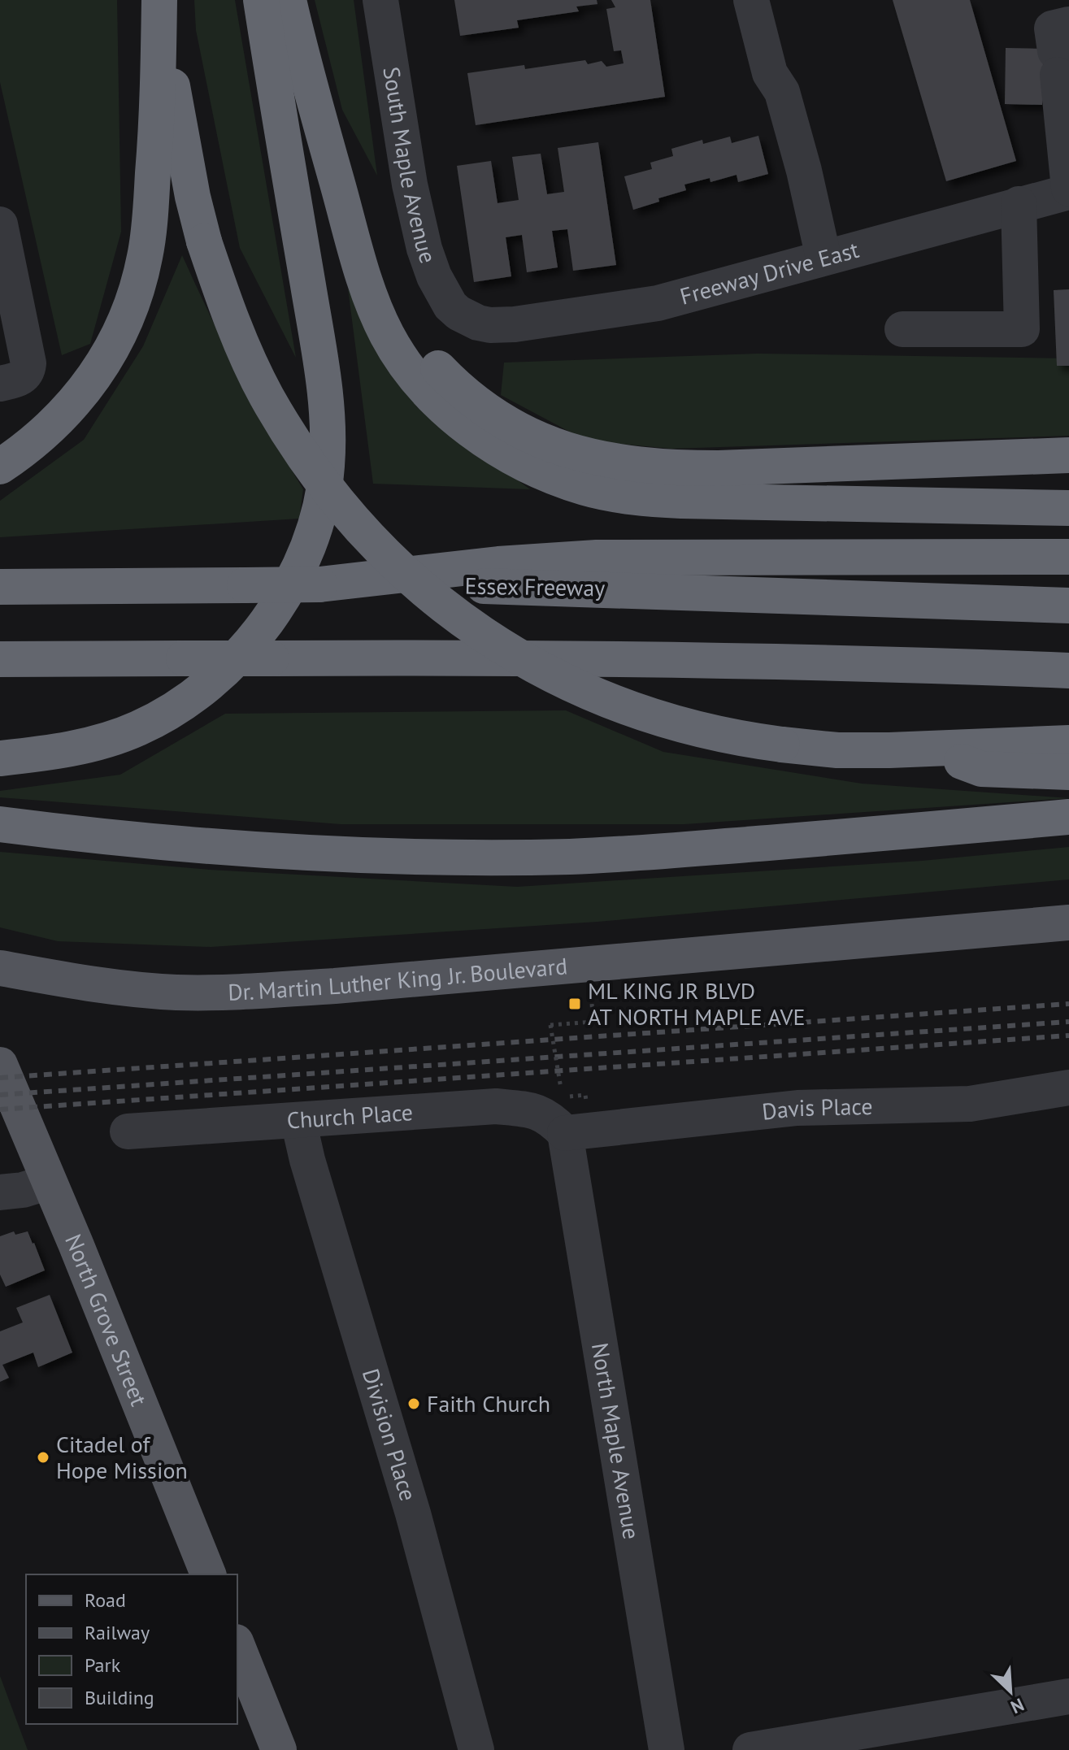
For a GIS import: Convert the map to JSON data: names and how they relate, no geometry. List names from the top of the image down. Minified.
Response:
{"streets":{"highway":["Essex Freeway"],"main road":["Dr. Martin Luther King Jr. Boulevard","North Grove Street"],"street":["South Maple Avenue","Freeway Drive East","Davis Place","Church Place","Division Place","North Maple Avenue"]},"crossings":[["South Maple Avenue","Freeway Drive East"],["Davis Place","Church Place"],["Davis Place","North Maple Avenue"],["Church Place","Division Place"],["Church Place","North Maple Avenue"]],"places":{"transit":["ML KING JR BLVD AT NORTH MAPLE AVE"],"other":["Faith Church","Citadel of Hope Mission"]},"legend":["Road","Railway","Park","Building"],"north":"bottom right"}
